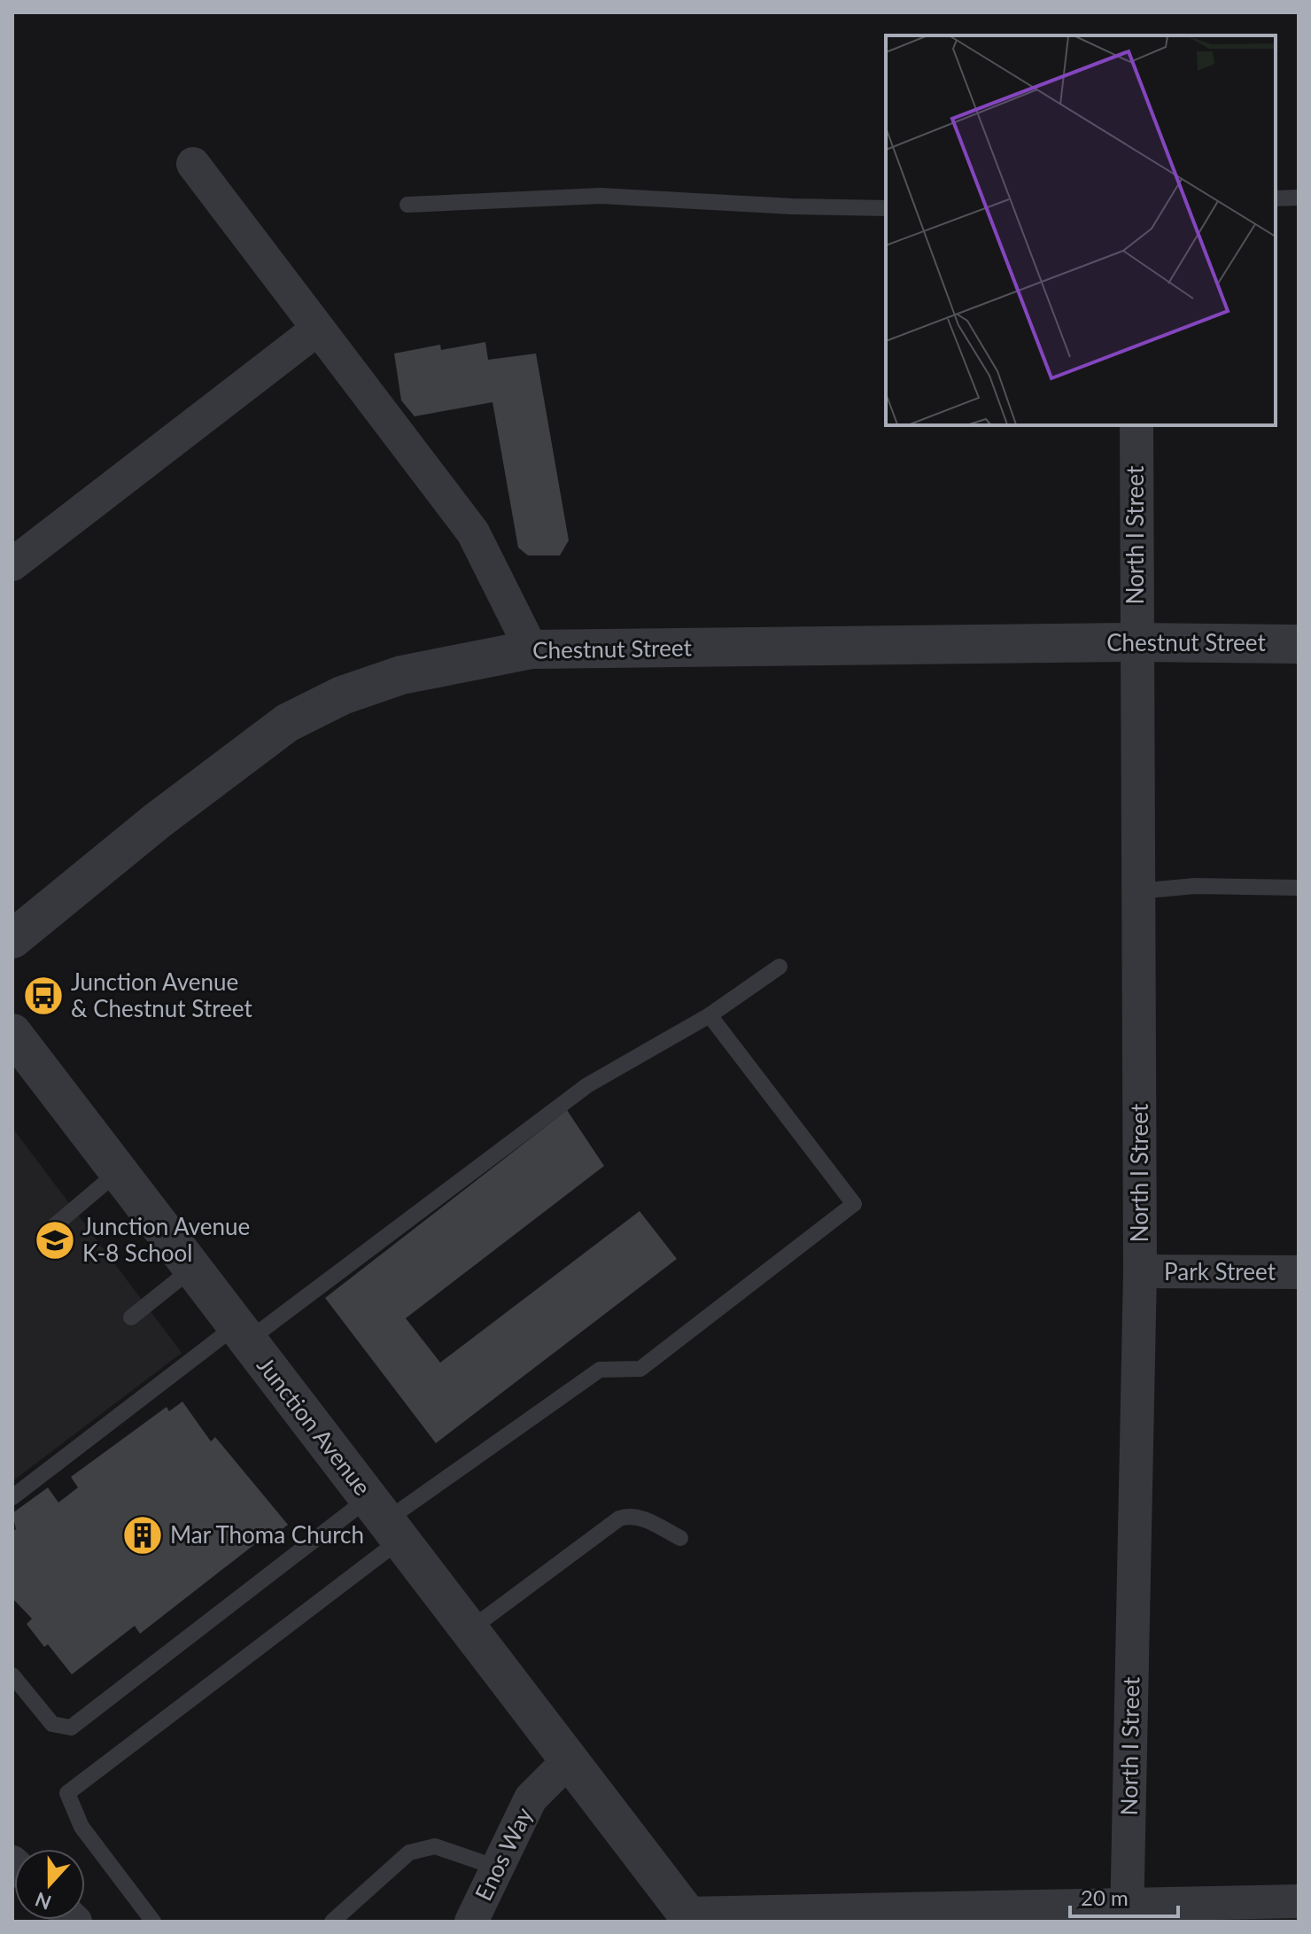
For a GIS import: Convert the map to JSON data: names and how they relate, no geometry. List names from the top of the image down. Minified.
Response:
{"streets":{"street":["North I Street","Chestnut Street","Park Street","Junction Avenue","Enos Way"]},"crossings":[["North I Street","Chestnut Street"],["North I Street","Park Street"],["Junction Avenue","Enos Way"]],"places":{"bus stop":["Junction Avenue & Chestnut Street"],"school or university":["Junction Avenue K-8 School"],"building":["Mar Thoma Church"]},"scale_bar":"20 m","north":"bottom"}
